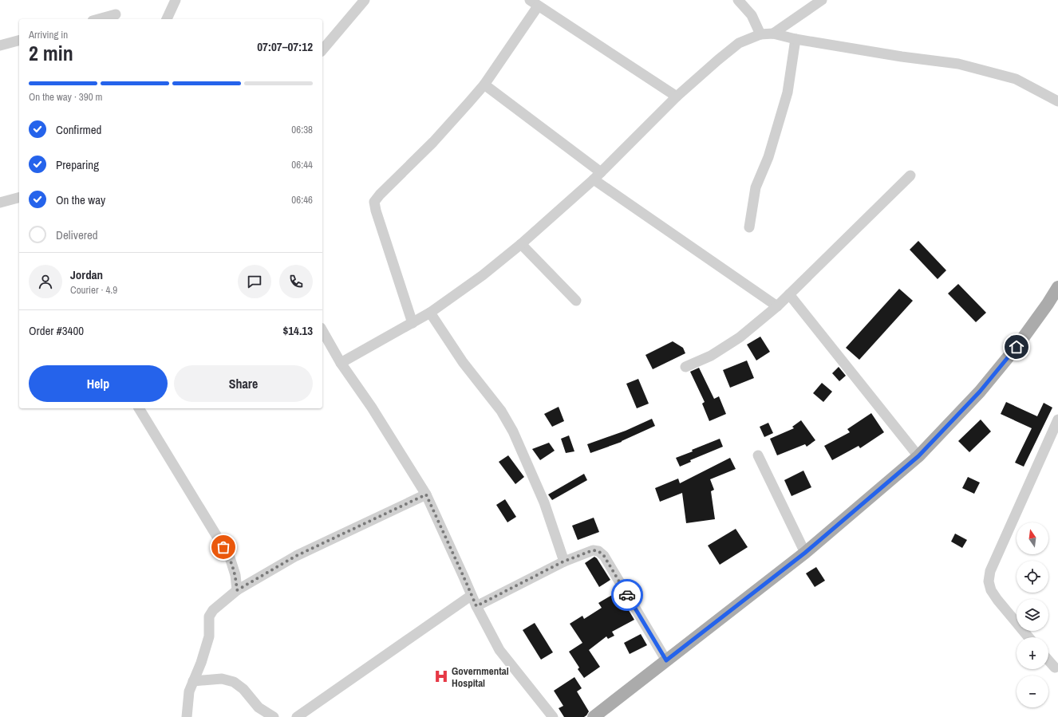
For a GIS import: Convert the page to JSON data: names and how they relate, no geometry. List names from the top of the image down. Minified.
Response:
{"places":{"hospital":["Governmental Hospital"]},"north":"top","page":{"heading":["2 min","Arriving in","07:07–07:12"],"panel":["Jordan","Courier · 4.9","Order #3400","$14.13"],"bar":"On the way · 390 m","list":[["Confirmed","06:38"],["Preparing","06:44"],["On the way","06:46"],"Delivered"],"buttons":["Help","Share"],"map_buttons":["+","−"]}}
